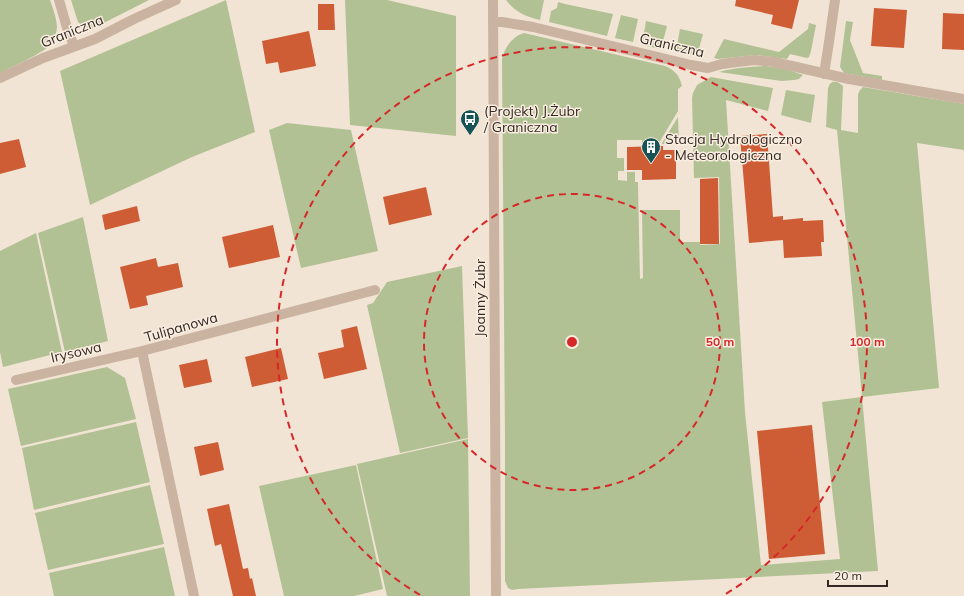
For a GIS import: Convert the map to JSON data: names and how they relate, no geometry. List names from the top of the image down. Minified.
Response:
{"streets":{"street":["Graniczna","Joanny Żubr","Tulipanowa","Irysowa"]},"crossings":[["Graniczna","Joanny Żubr"],["Tulipanowa","Irysowa"]],"places":{"bus stop":["(Projekt) J.Żubr / Graniczna"],"building":["Stacja Hydrologiczno - Meteorologiczna"]},"scale_bar":"20 m","rings":["50 m","100 m"]}
